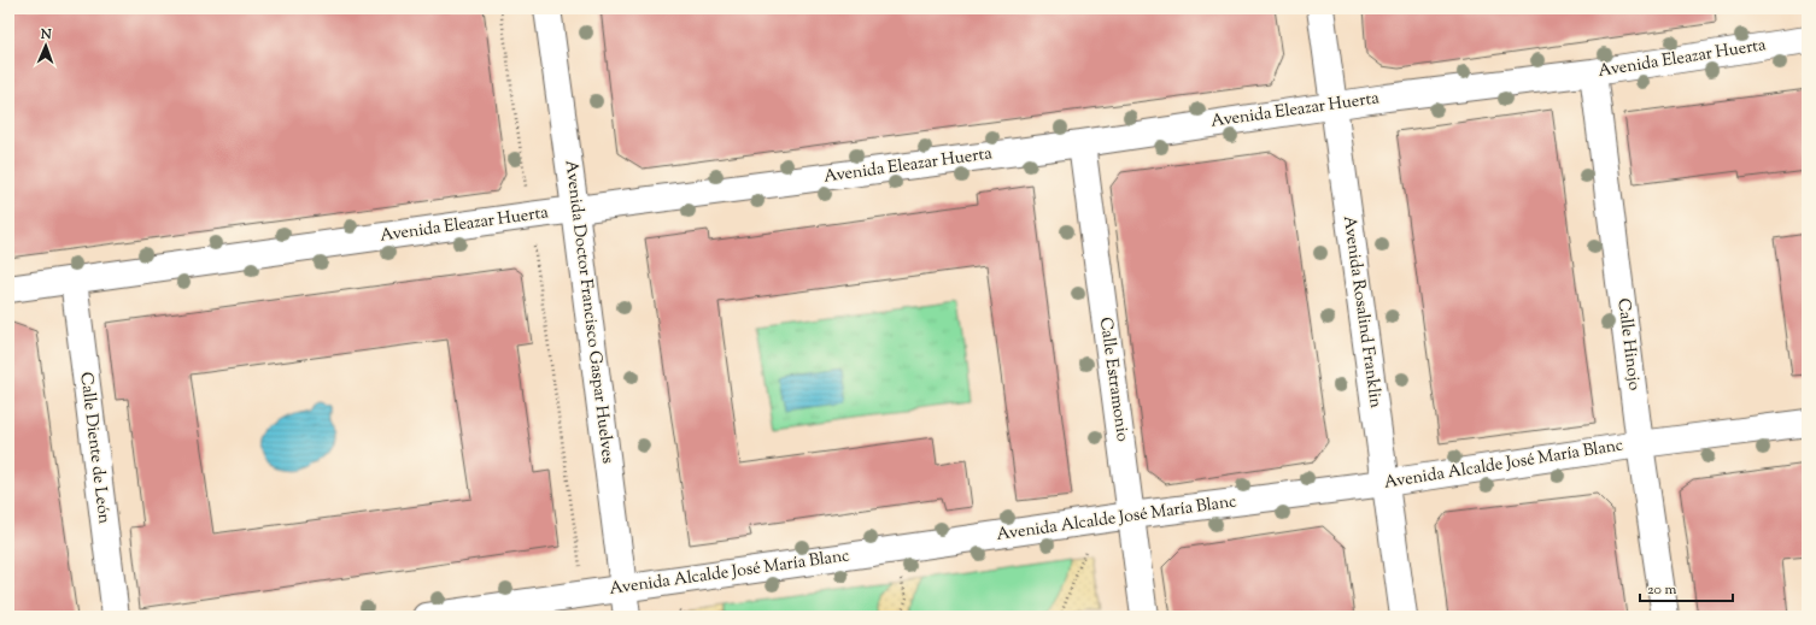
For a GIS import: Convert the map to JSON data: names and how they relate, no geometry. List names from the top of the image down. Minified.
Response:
{"streets":{"street":["Avenida Eleazar Huerta","Avenida Doctor Francisco Gaspar Huelves","Avenida Rosalind Franklin","Calle Hinojo","Calle Estramonio","Calle Diente de León","Avenida Alcalde José María Blanc"]},"crossings":[["Avenida Eleazar Huerta","Avenida Doctor Francisco Gaspar Huelves"],["Avenida Eleazar Huerta","Avenida Rosalind Franklin"],["Avenida Eleazar Huerta","Calle Hinojo"],["Avenida Eleazar Huerta","Calle Estramonio"],["Avenida Eleazar Huerta","Calle Diente de León"],["Avenida Doctor Francisco Gaspar Huelves","Avenida Alcalde José María Blanc"],["Avenida Rosalind Franklin","Avenida Alcalde José María Blanc"],["Calle Hinojo","Avenida Alcalde José María Blanc"],["Calle Estramonio","Avenida Alcalde José María Blanc"]],"scale_bar":"20 m","north":"top"}
